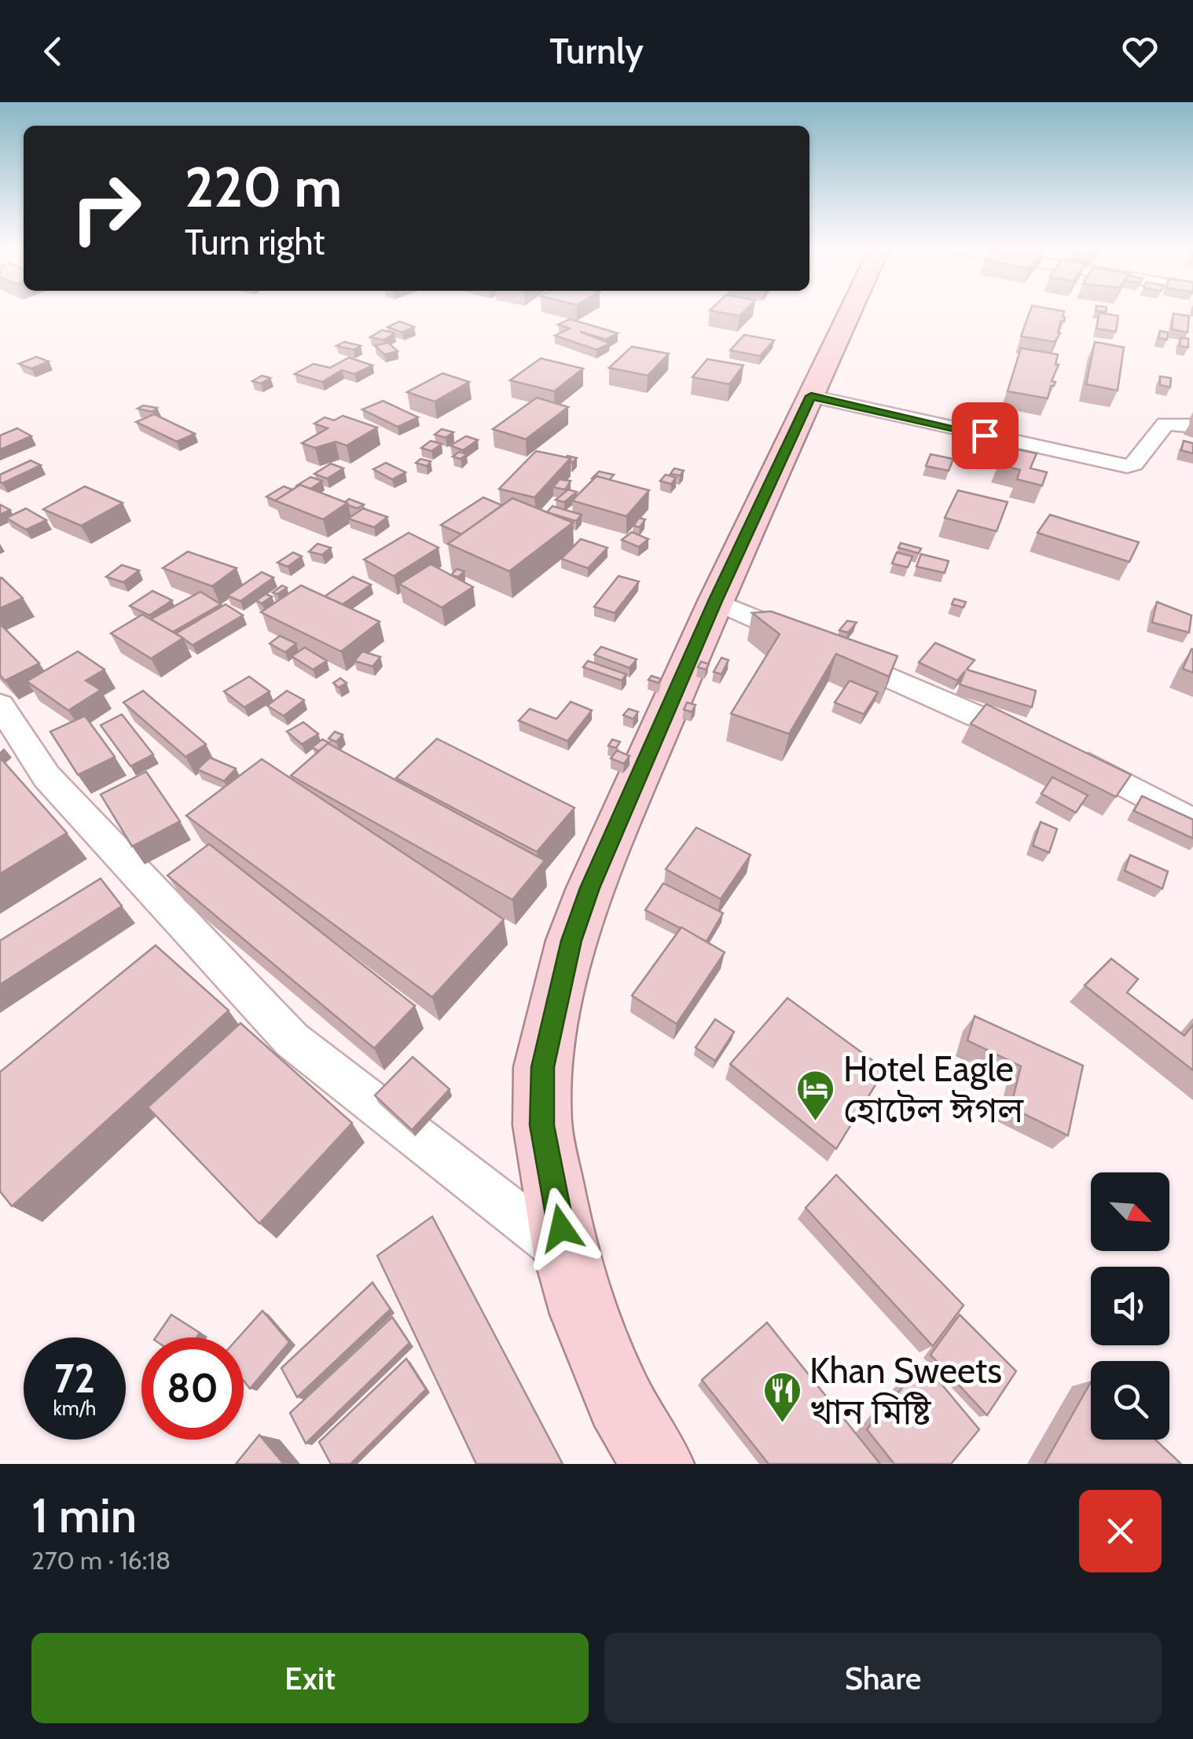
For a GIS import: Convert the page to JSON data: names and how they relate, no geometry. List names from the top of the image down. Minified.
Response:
{"places":{"hotel":["Hotel Eagle হোটেল ঈগল"],"restaurant":["Khan Sweets খান মিষ্টি"]},"north":"bottom right","page":{"header":"Turnly","turn":["220 m","Turn right"],"speed":"72 km/h","limit":"80","heading":["1 min","270 m · 16:18"],"buttons":["Exit","Share"]}}
